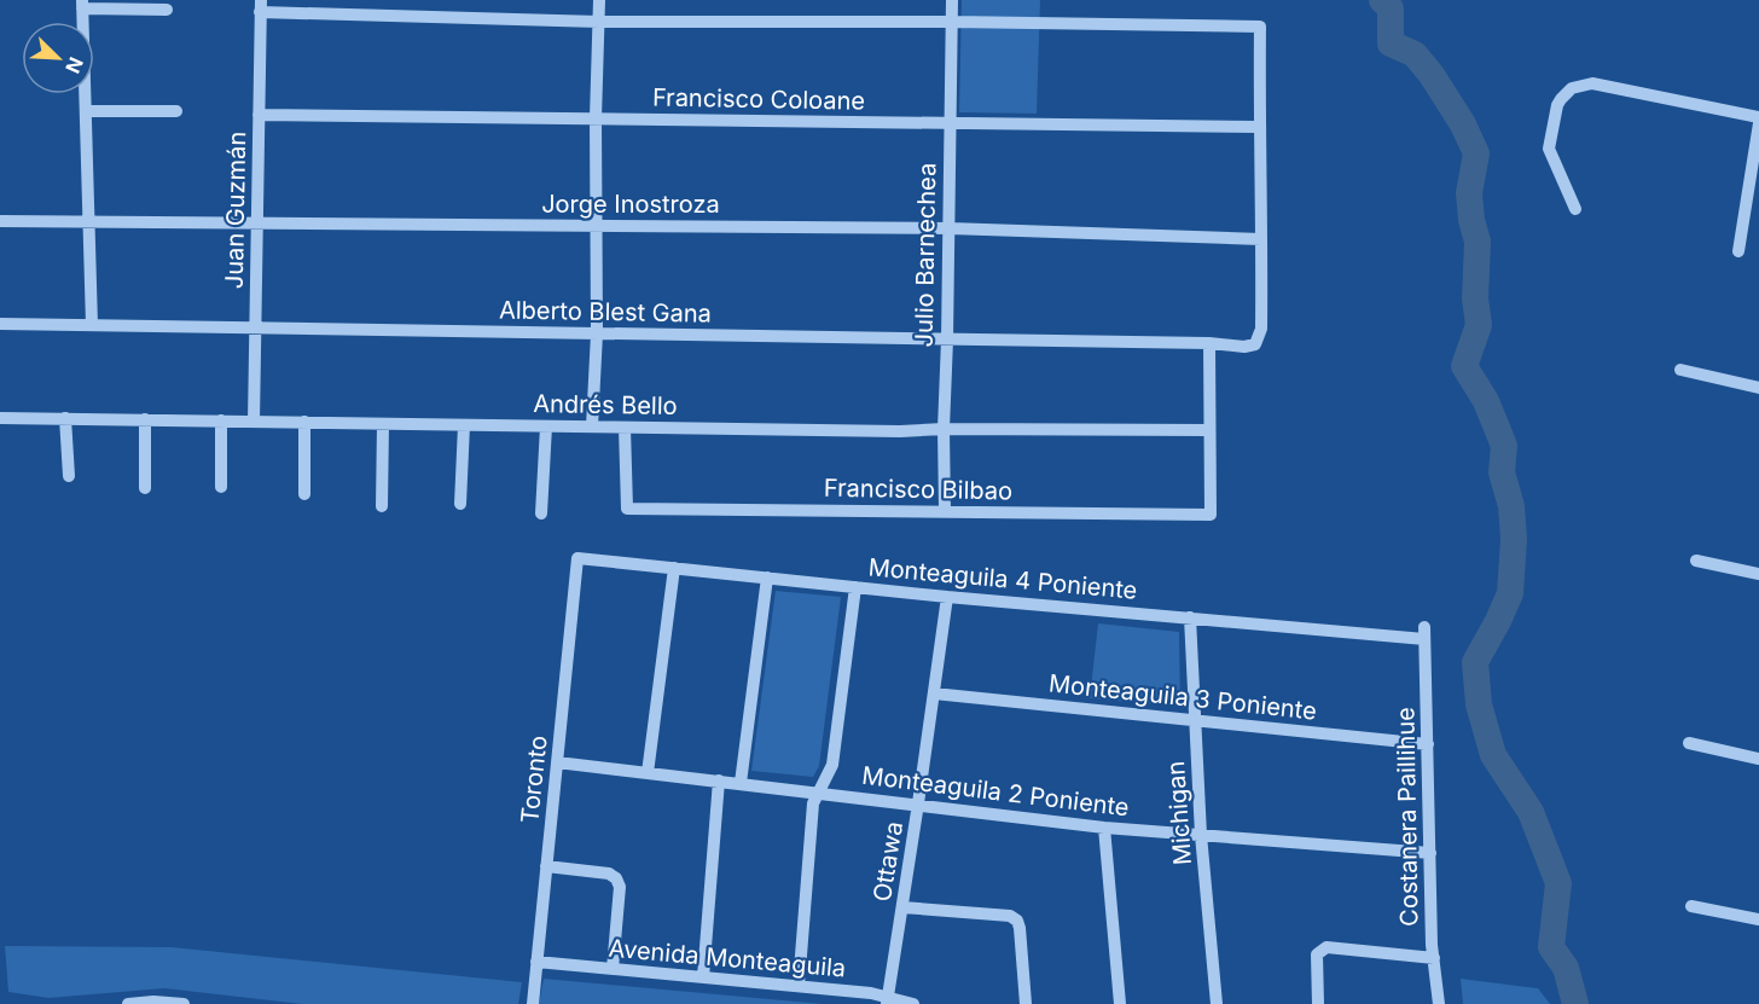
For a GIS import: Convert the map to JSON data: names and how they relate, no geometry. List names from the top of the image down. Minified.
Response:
{"streets":{"street":["Francisco Coloane","Jorge Inostroza","Juan Guzmán","Julio Barnechea","Alberto Blest Gana","Andrés Bello","Francisco Bilbao","Monteaguila 4 Poniente","Monteaguila 3 Poniente","Toronto","Monteaguila 2 Poniente","Michigan","Costanera Paillihue","Ottawa","Avenida Monteaguila"]},"crossings":[["Francisco Coloane","Juan Guzmán"],["Francisco Coloane","Julio Barnechea"],["Jorge Inostroza","Juan Guzmán"],["Jorge Inostroza","Julio Barnechea"],["Jorge Inostroza","Alberto Blest Gana"],["Juan Guzmán","Alberto Blest Gana"],["Juan Guzmán","Andrés Bello"],["Julio Barnechea","Alberto Blest Gana"],["Julio Barnechea","Andrés Bello"],["Julio Barnechea","Francisco Bilbao"],["Andrés Bello","Francisco Bilbao"],["Monteaguila 4 Poniente","Toronto"],["Monteaguila 4 Poniente","Michigan"],["Monteaguila 4 Poniente","Costanera Paillihue"],["Monteaguila 4 Poniente","Ottawa"],["Monteaguila 3 Poniente","Michigan"],["Monteaguila 3 Poniente","Costanera Paillihue"],["Monteaguila 3 Poniente","Ottawa"],["Toronto","Monteaguila 2 Poniente"],["Toronto","Avenida Monteaguila"],["Monteaguila 2 Poniente","Michigan"],["Monteaguila 2 Poniente","Costanera Paillihue"],["Monteaguila 2 Poniente","Ottawa"],["Ottawa","Avenida Monteaguila"]],"north":"bottom right"}
